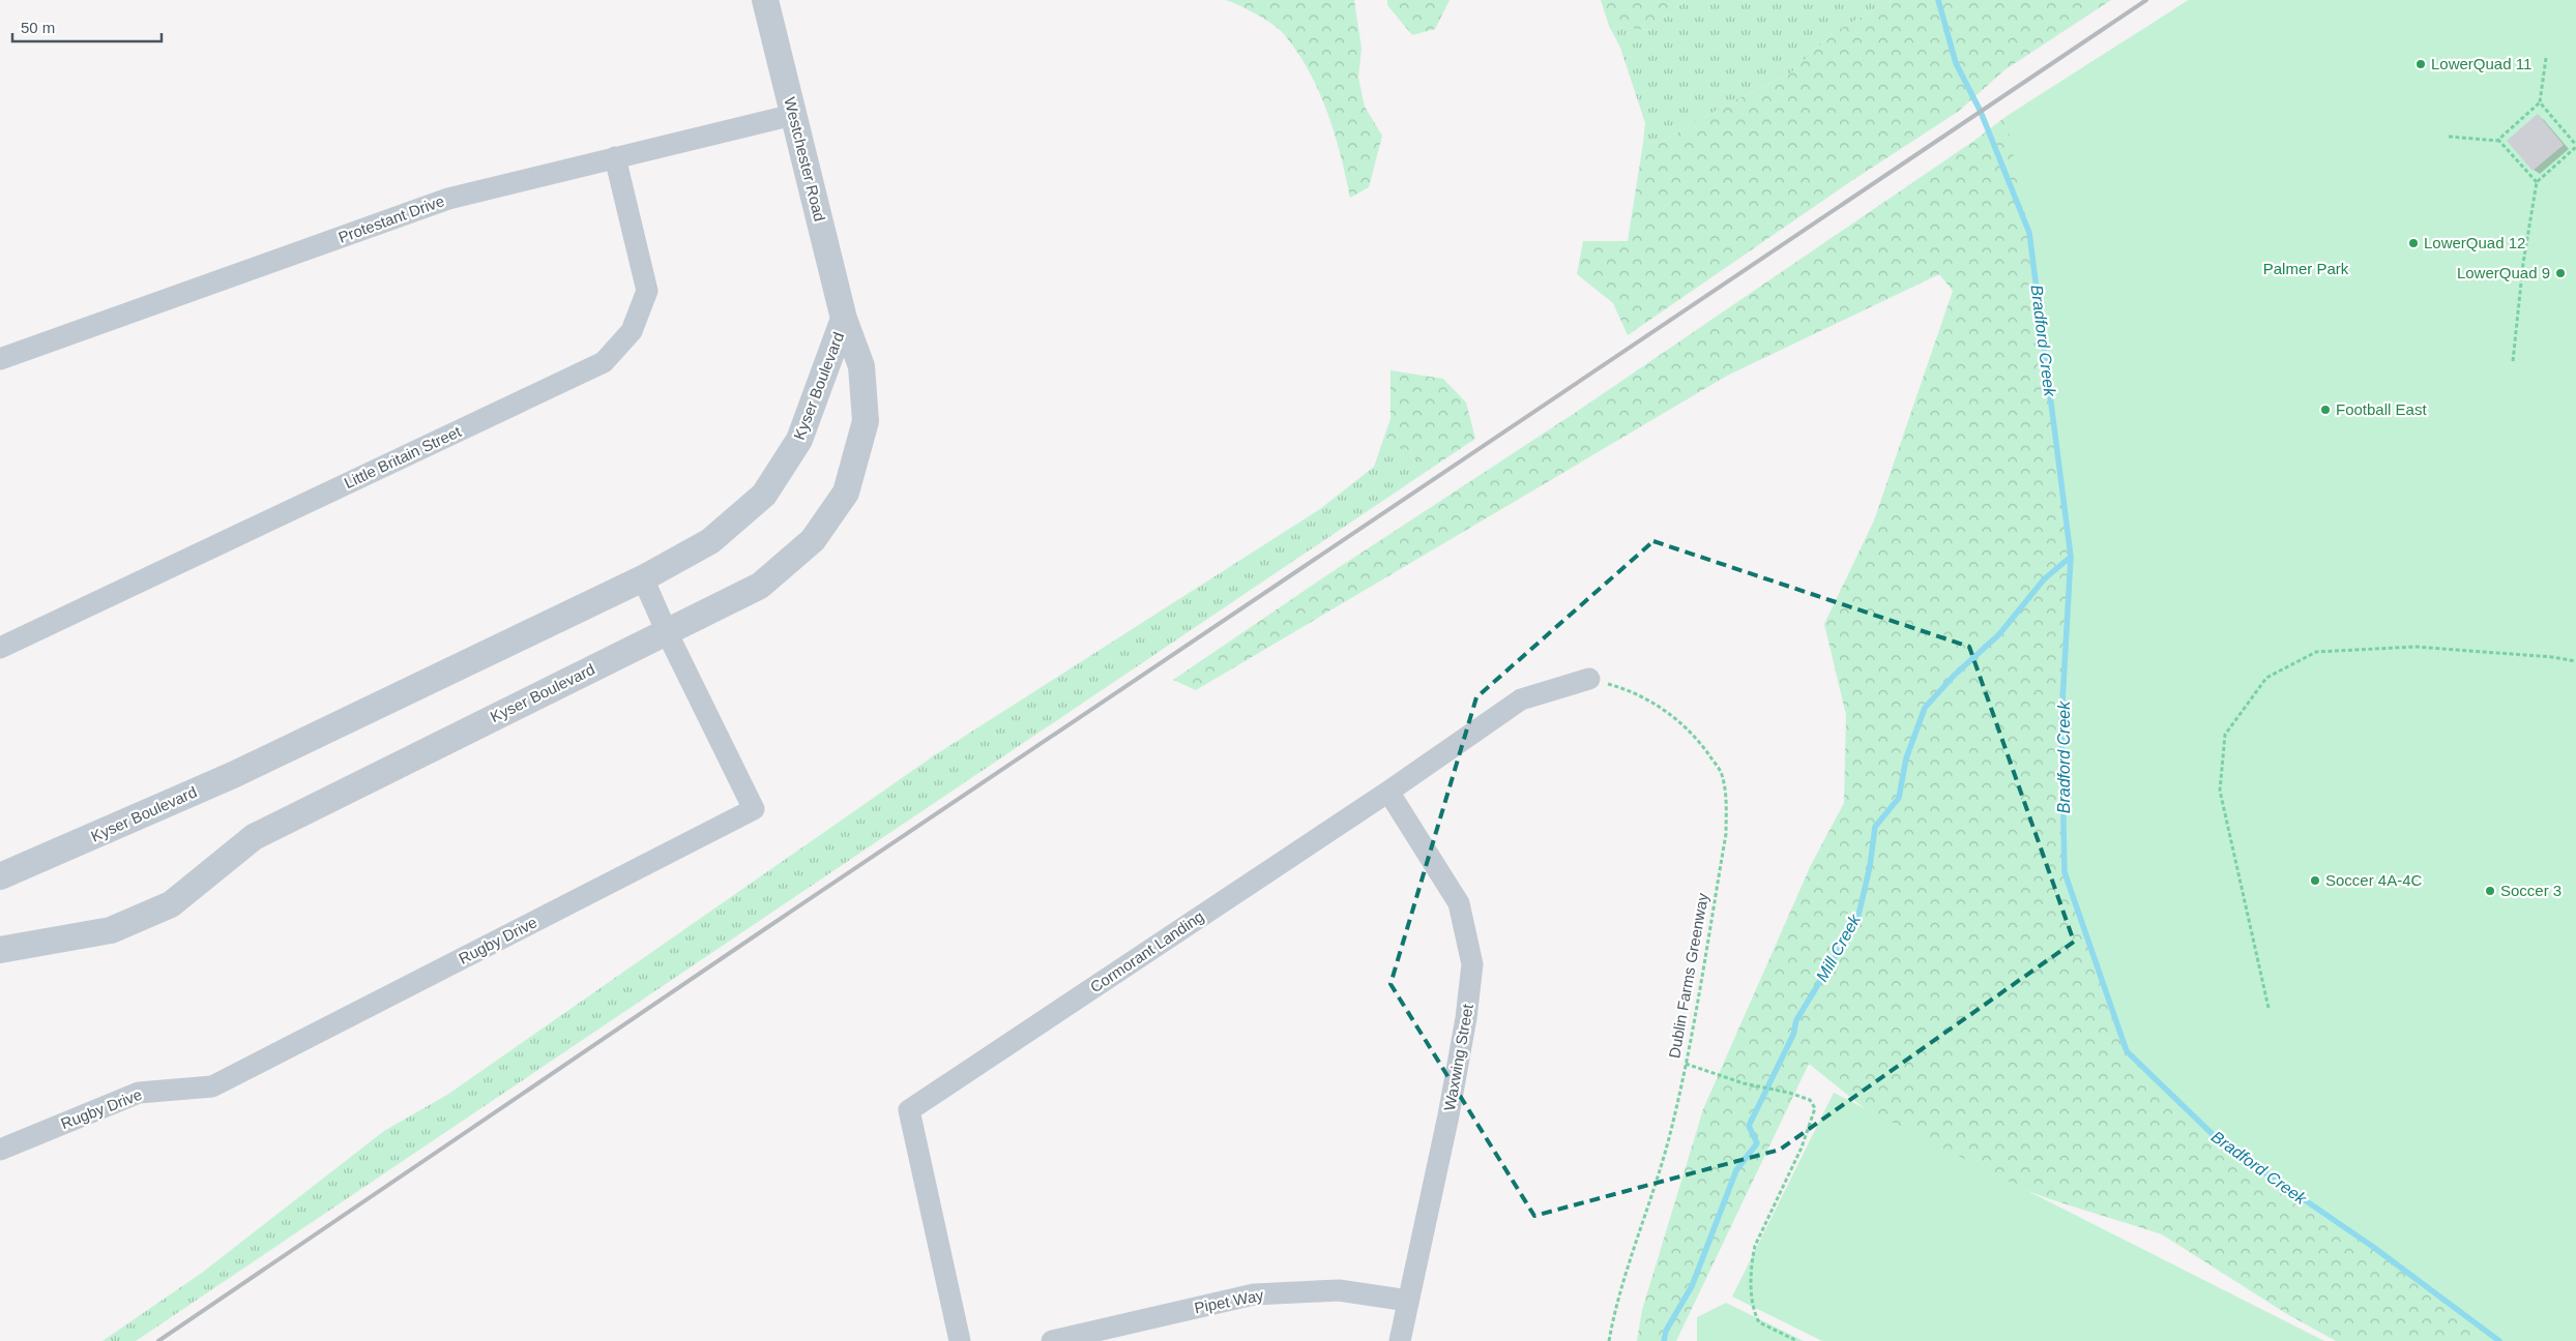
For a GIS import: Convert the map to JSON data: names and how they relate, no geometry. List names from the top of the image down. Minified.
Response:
{"streets":{"street":["Westchester Road","Protestant Drive","Kyser Boulevard","Little Britain Street","Rugby Drive","Cormorant Landing","Waxwing Street","Pipet Way"],"path":["Dublin Farms Greenway"]},"crossings":[["Westchester Road","Protestant Drive"],["Westchester Road","Kyser Boulevard"],["Protestant Drive","Little Britain Street"],["Kyser Boulevard","Rugby Drive"],["Cormorant Landing","Dublin Farms Greenway"],["Cormorant Landing","Waxwing Street"],["Waxwing Street","Pipet Way"]],"water":["Bradford Creek","Mill Creek"],"parks":["Palmer Park"],"places":["LowerQuad 11","LowerQuad 12","LowerQuad 9","Football East","Soccer 4A-4C","Soccer 3"],"scale_bar":"50 m"}
